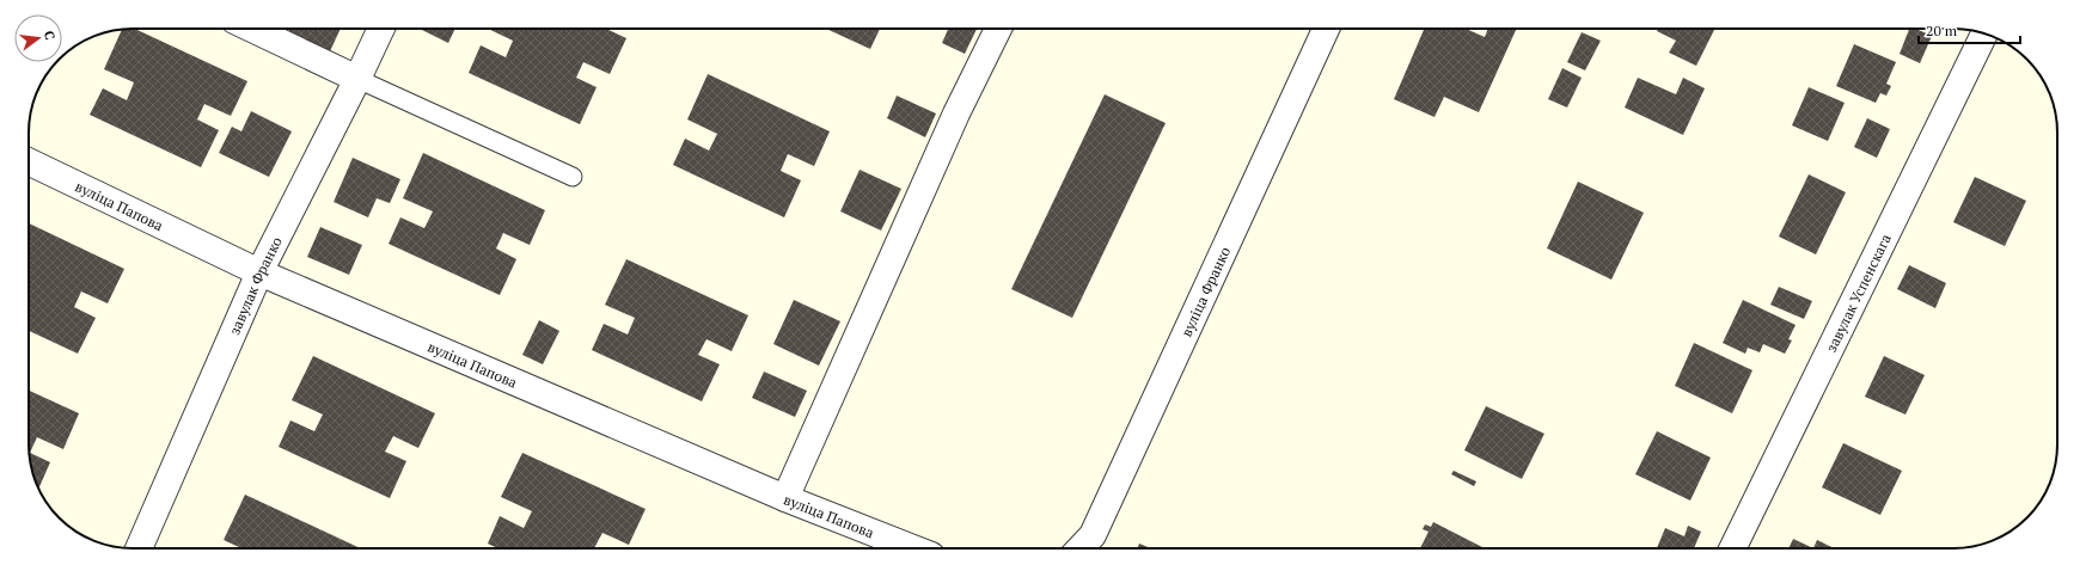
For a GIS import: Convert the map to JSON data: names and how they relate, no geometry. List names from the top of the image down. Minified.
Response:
{"streets":{"street":["вуліца Папова","завулак Франко","вуліца Франко","завулак Успенскага"]},"crossings":[["вуліца Папова","завулак Франко"]],"scale_bar":"20 m","north":"right"}
